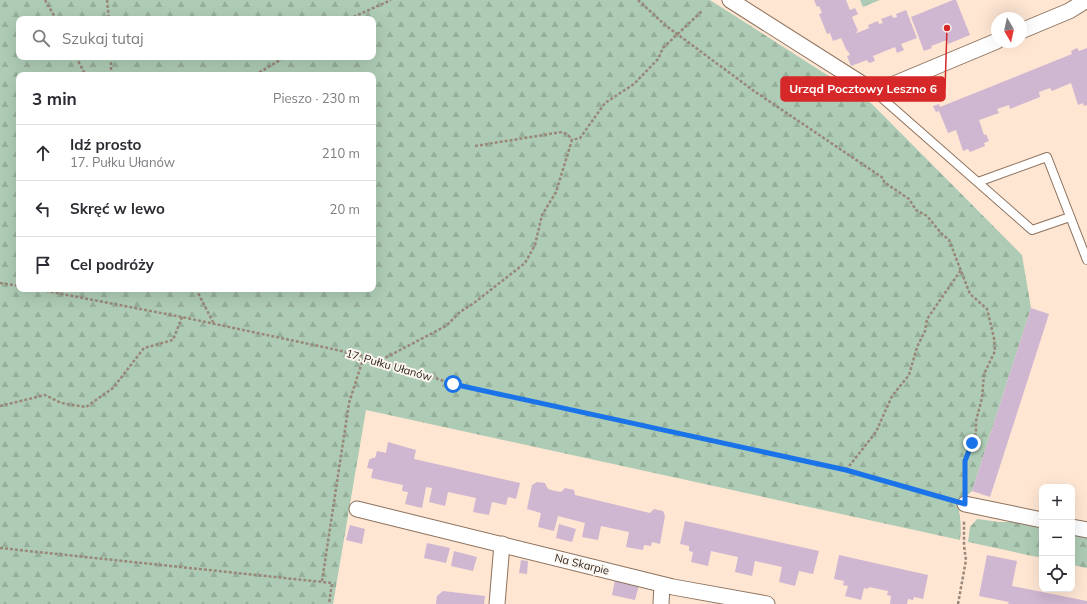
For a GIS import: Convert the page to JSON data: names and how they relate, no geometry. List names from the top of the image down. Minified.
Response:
{"streets":{"street":["Na Skarpie"],"path":["17. Pułku Ułanów"]},"places":["Urząd Pocztowy Leszno 6"],"north":"bottom","page":{"search":"Szukaj tutaj","heading":["3 min","Pieszo · 230 m"],"list":[["Idź prosto","17. Pułku Ułanów","210 m"],["Skręć w lewo","20 m"],"Cel podróży"],"map_buttons":["+","−"]}}
